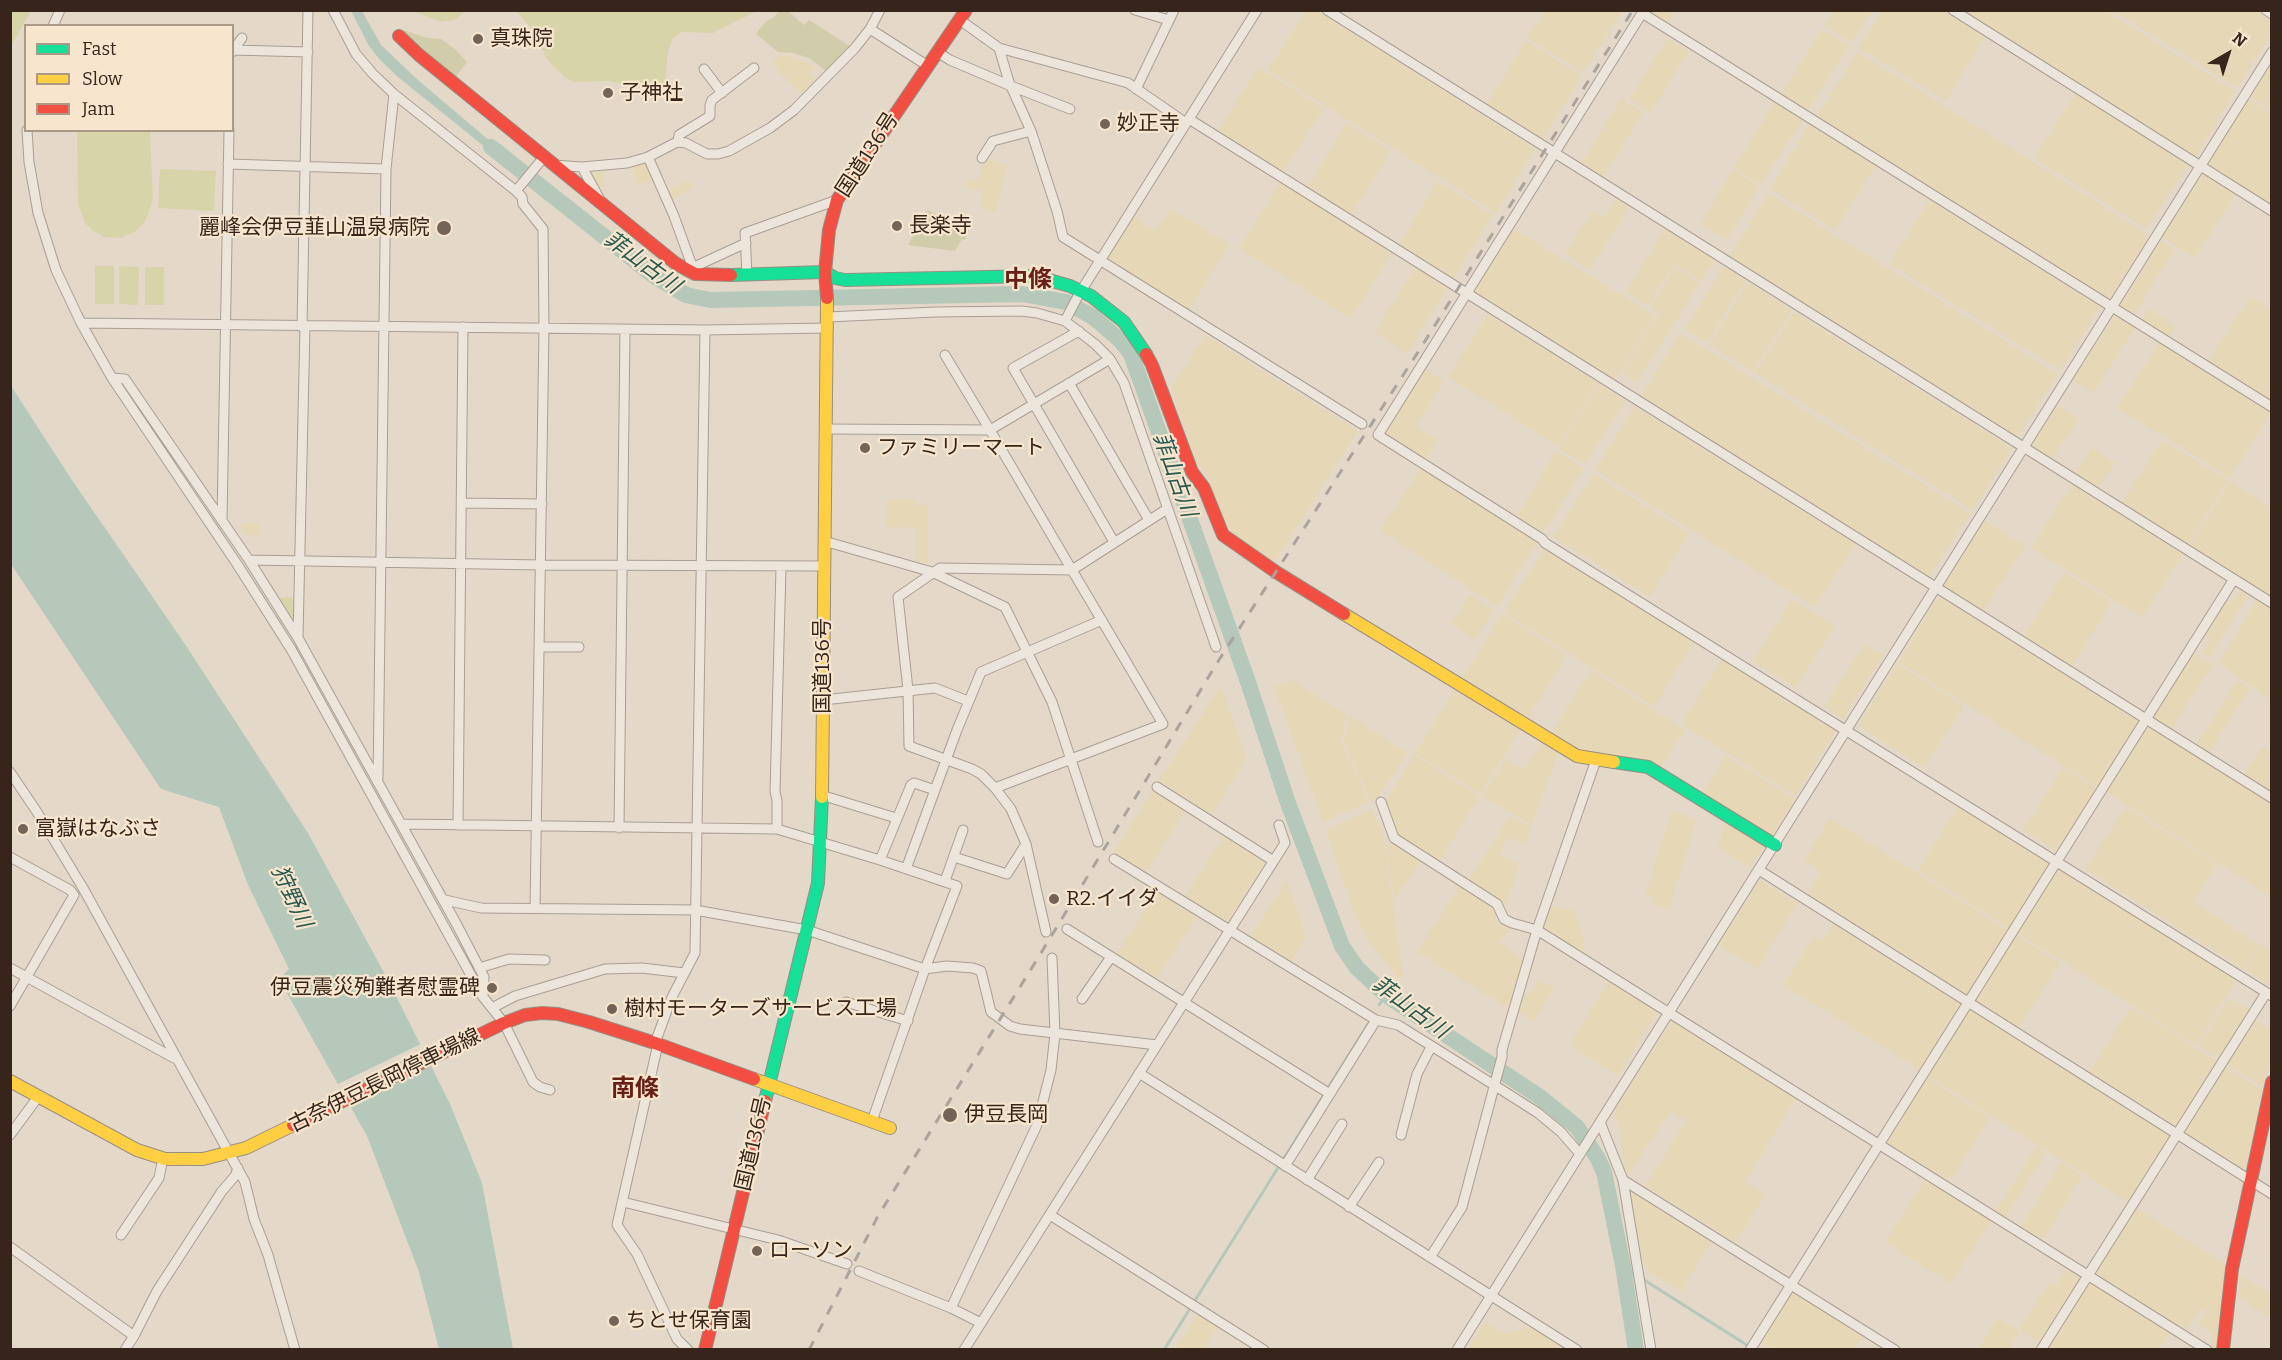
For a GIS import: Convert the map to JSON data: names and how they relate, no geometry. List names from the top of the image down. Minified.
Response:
{"streets":{"main road":["国道136号","古奈伊豆長岡停車場線"]},"crossings":[["国道136号","古奈伊豆長岡停車場線"]],"districts":["中條","南條"],"water":["菲山古川","狩野川"],"places":["真珠院","子神社","妙正寺","長楽寺","麗峰会伊豆韮山温泉病院","ファミリーマート","富嶽はなぶさ","R2.イイダ","伊豆震災殉難者慰霊碑","樹村モーターズサービス工場","伊豆長岡","ローソン","ちとせ保育園"],"legend":["Fast","Slow","Jam"],"north":"top right"}
